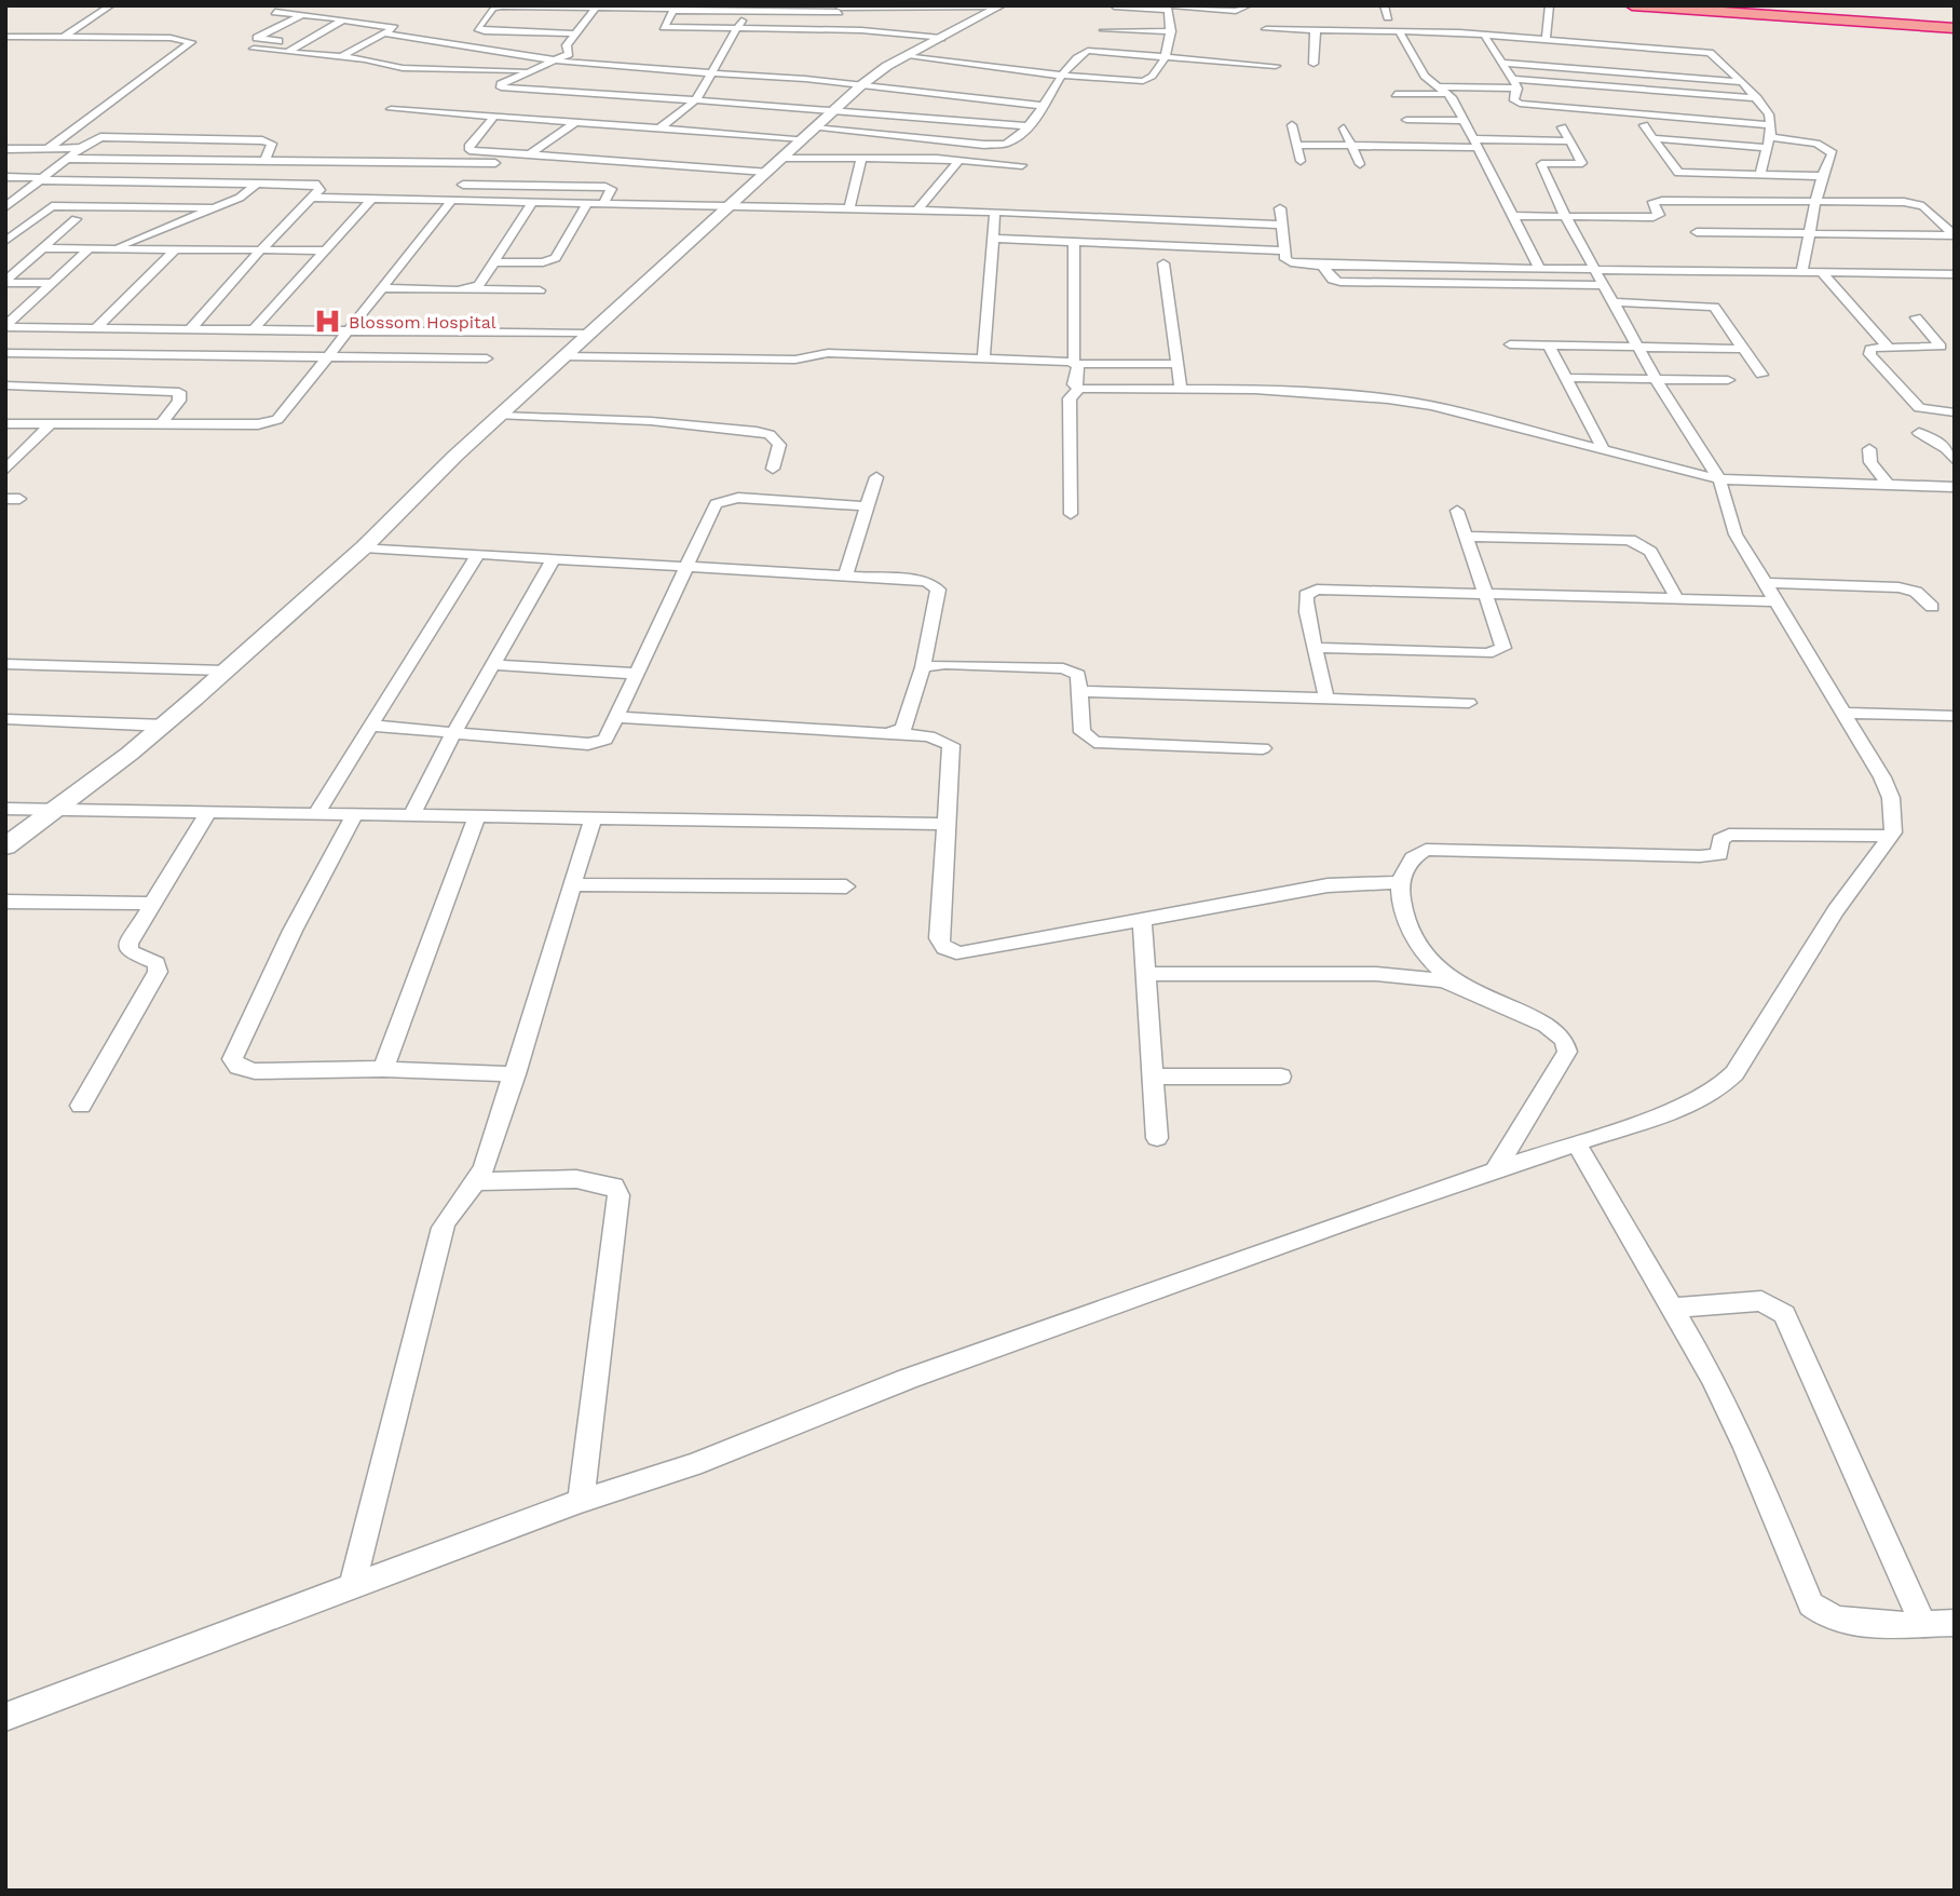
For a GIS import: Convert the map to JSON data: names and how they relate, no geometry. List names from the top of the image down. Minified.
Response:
{"places":{"hospital":["Blossom Hospital"]}}
